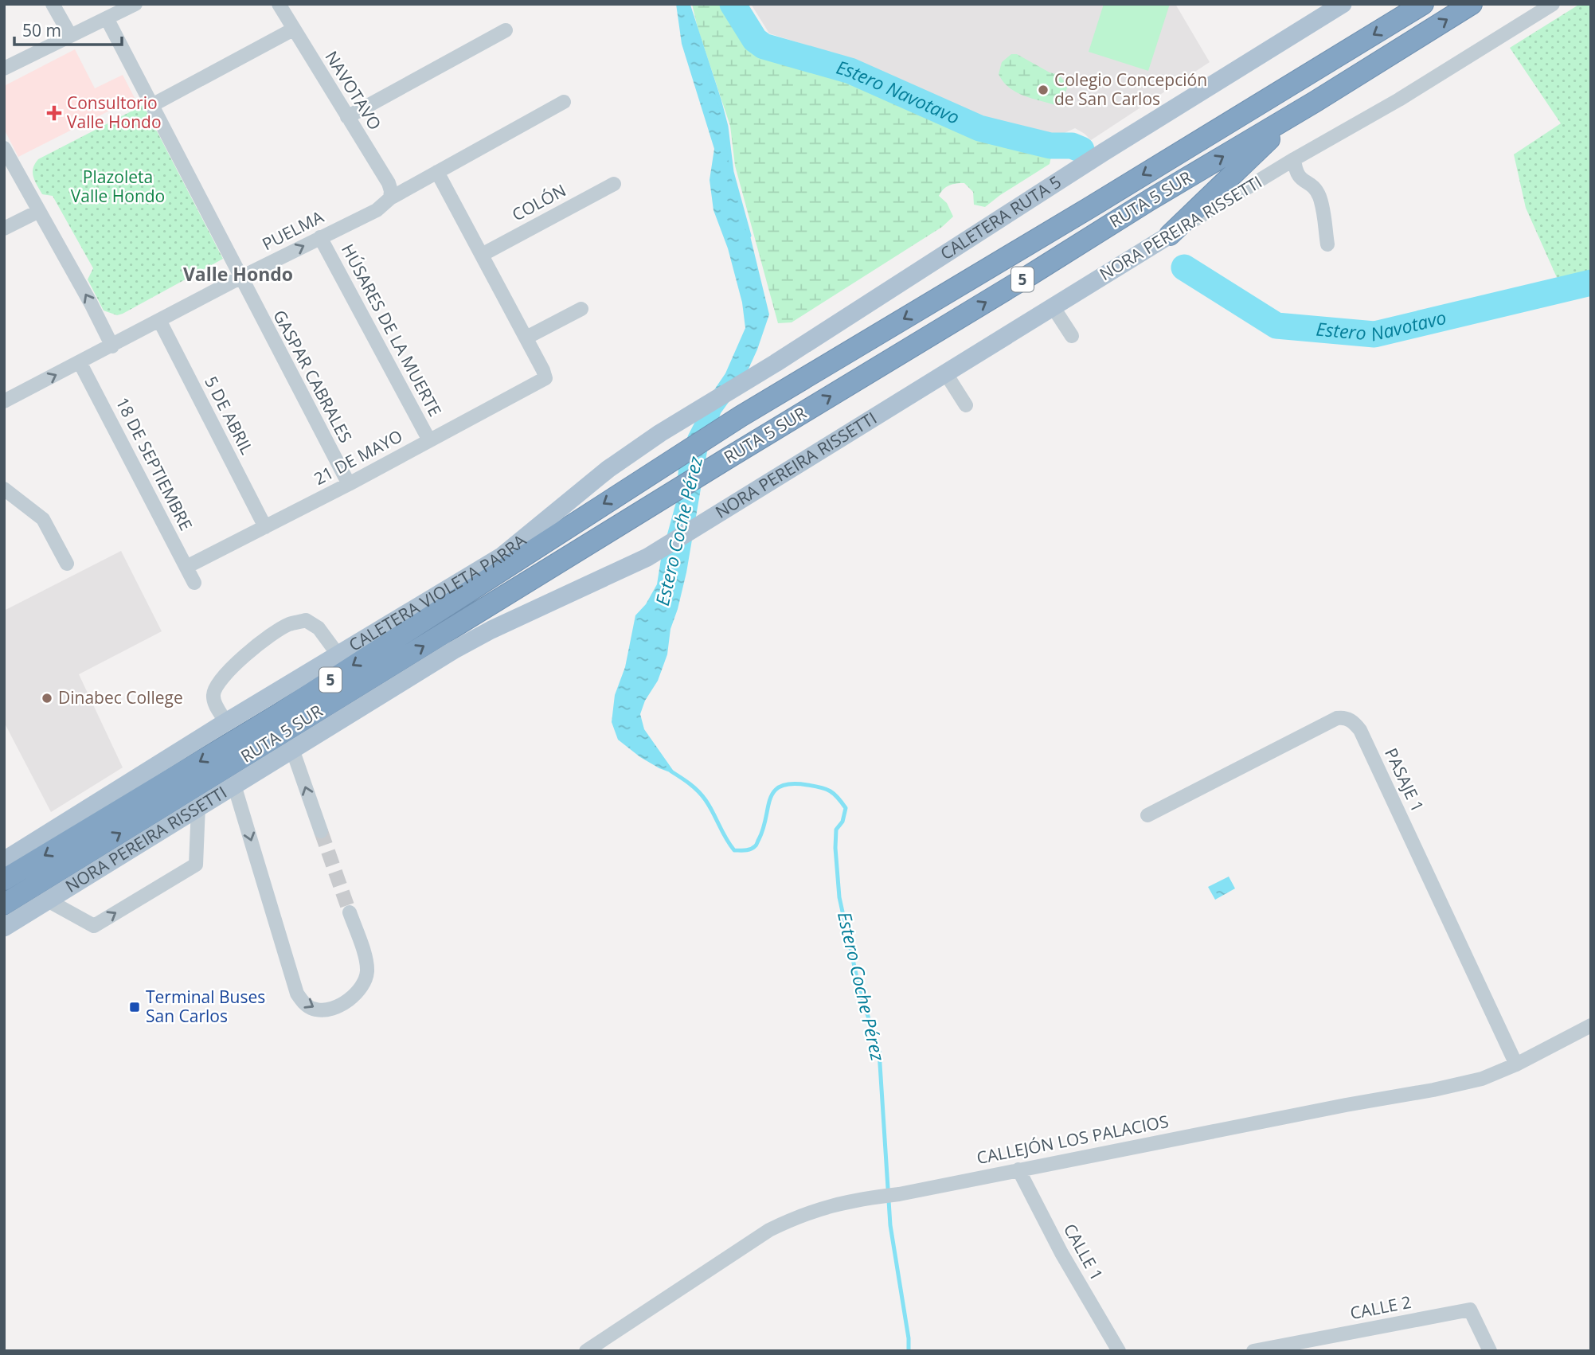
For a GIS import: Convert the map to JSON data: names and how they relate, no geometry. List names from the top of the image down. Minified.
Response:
{"streets":{"highway":["RUTA 5 SUR","5"],"main road":["CALETERA RUTA 5","NORA PEREIRA RISSETTI","CALETERA VIOLETA PARRA"],"street":["NAVOTAVO","COLÓN","PUELMA","HÚSARES DE LA MUERTE","GASPAR CABRALES","5 DE ABRIL","21 DE MAYO","18 DE SEPTIEMBRE","PASAJE 1","CALLEJÓN LOS PALACIOS","CALLE 1","CALLE 2"]},"crossings":[["NAVOTAVO","PUELMA"],["CALETERA RUTA 5","CALETERA VIOLETA PARRA"],["PUELMA","HÚSARES DE LA MUERTE"],["PUELMA","GASPAR CABRALES"],["PUELMA","5 DE ABRIL"],["PUELMA","18 DE SEPTIEMBRE"],["HÚSARES DE LA MUERTE","21 DE MAYO"],["GASPAR CABRALES","21 DE MAYO"],["5 DE ABRIL","21 DE MAYO"],["21 DE MAYO","18 DE SEPTIEMBRE"],["PASAJE 1","CALLEJÓN LOS PALACIOS"],["CALLEJÓN LOS PALACIOS","CALLE 1"]],"districts":["Valle Hondo"],"water":["Estero Navotavo","Estero Coche Pérez"],"parks":["Plazoleta Valle Hondo"],"places":{"other":["Colegio Concepción de San Carlos","Dinabec College"],"health":["Consultorio Valle Hondo"],"transit":["Terminal Buses San Carlos"]},"scale_bar":"50 m"}
